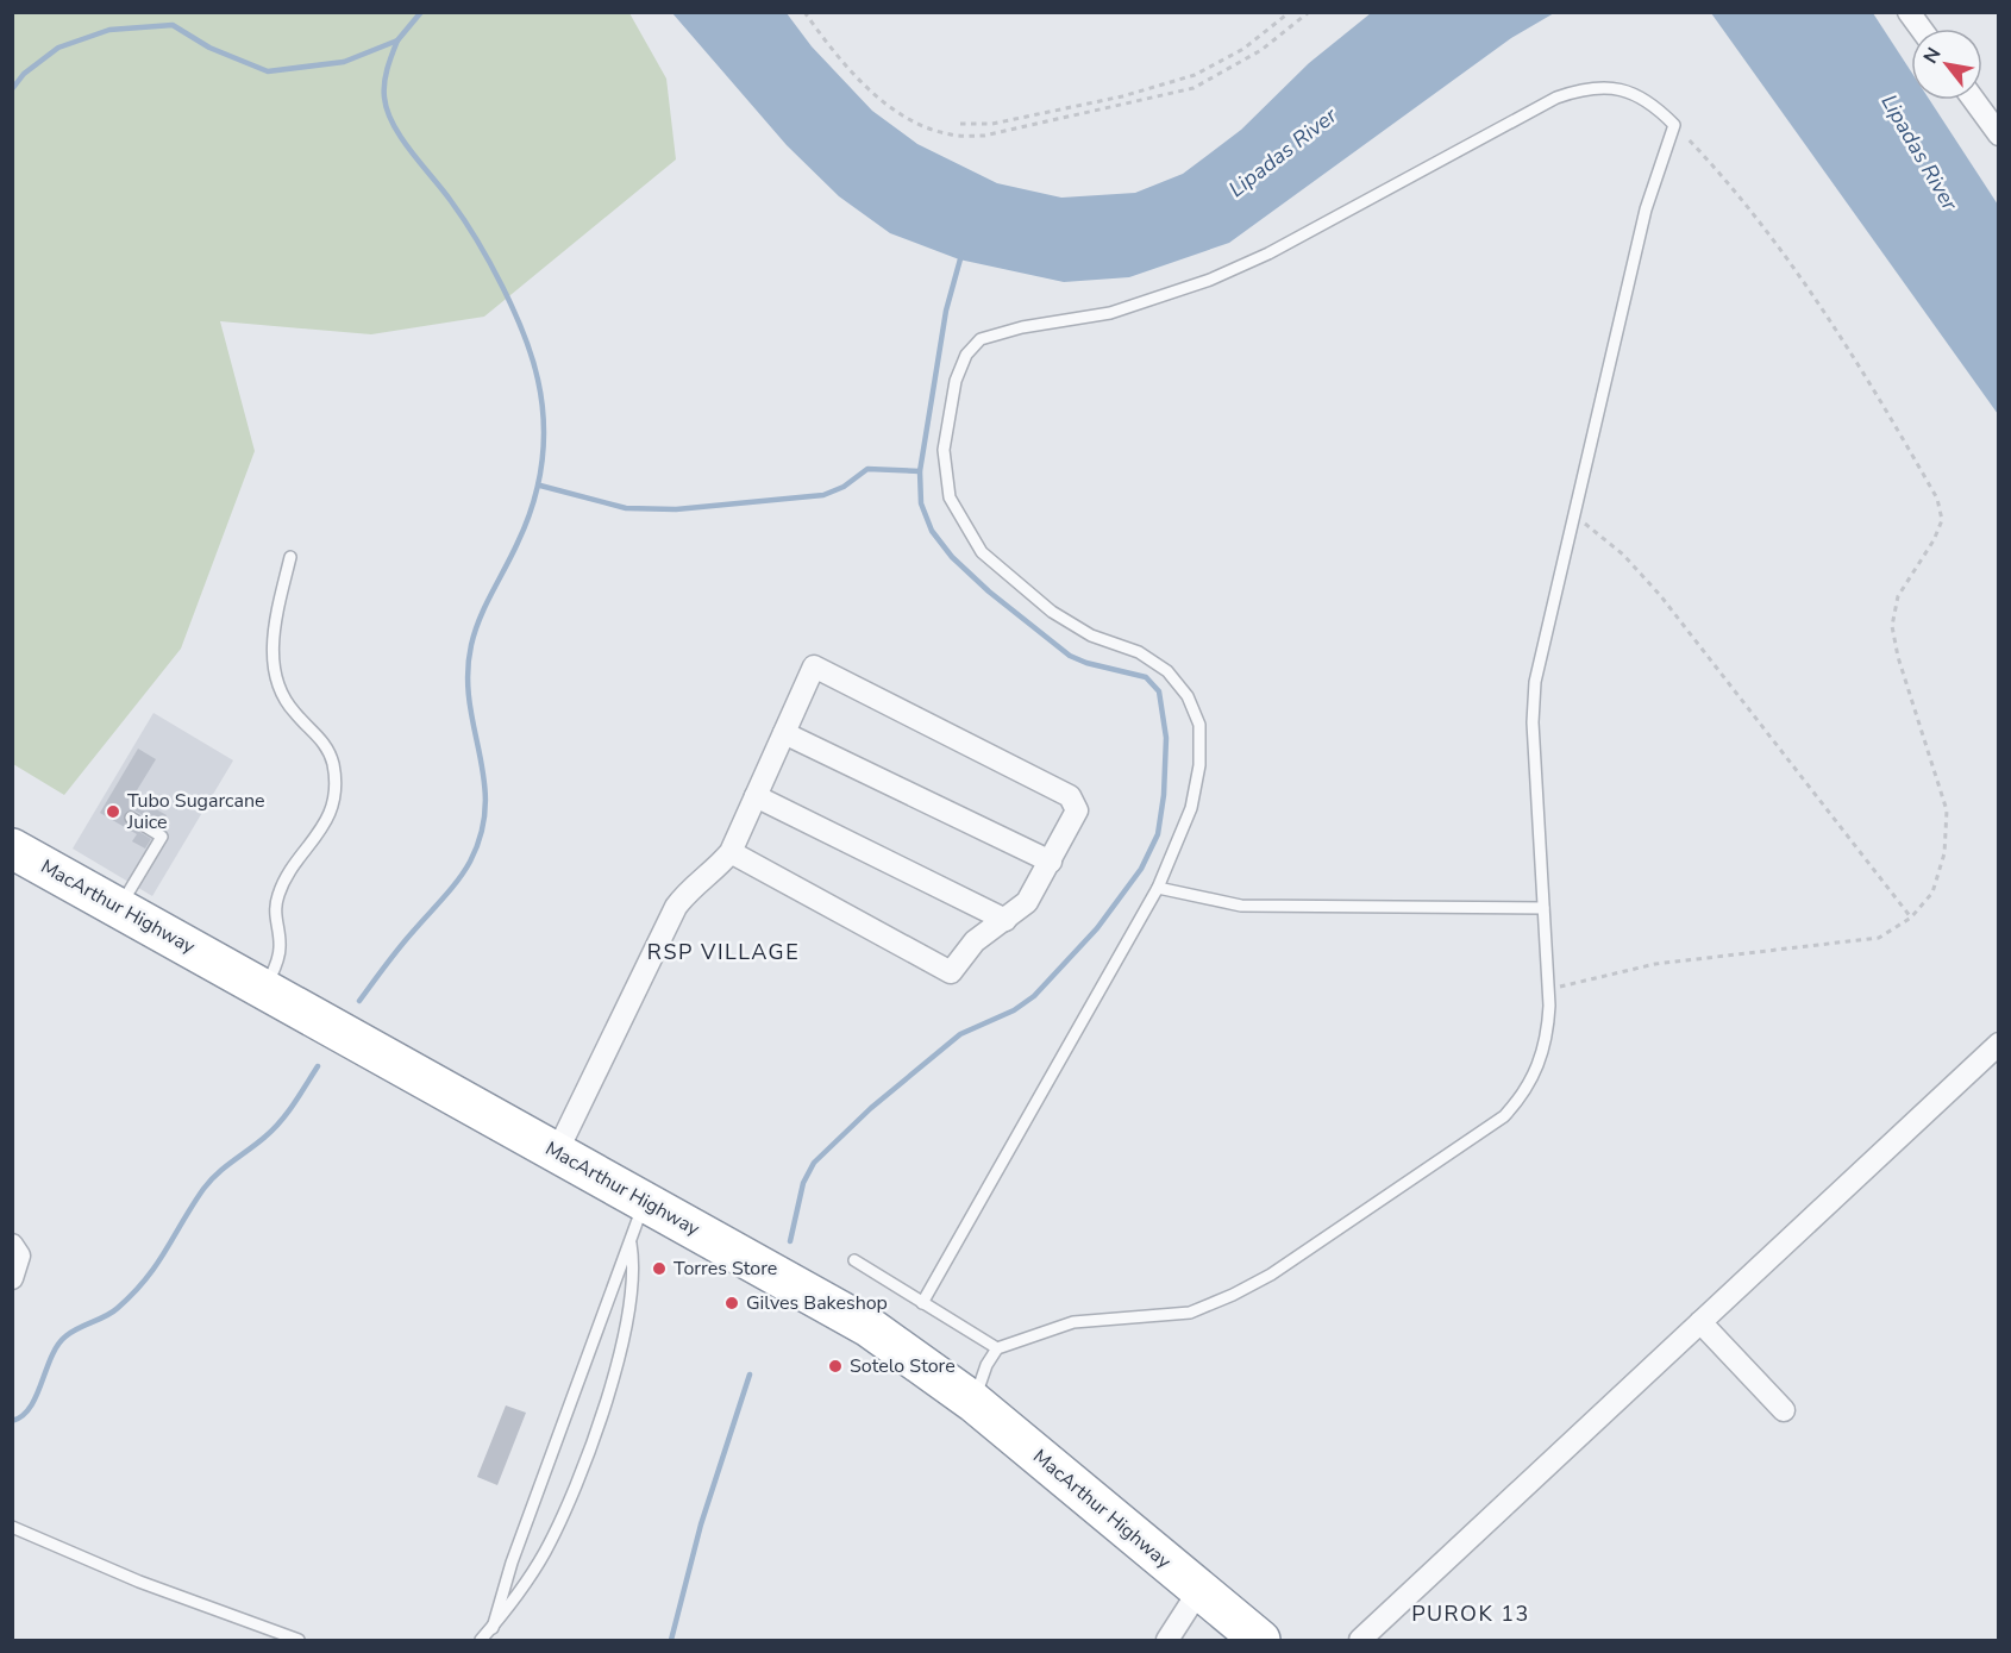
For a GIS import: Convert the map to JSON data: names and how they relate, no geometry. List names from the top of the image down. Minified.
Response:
{"streets":{"highway":["MacArthur Highway"]},"districts":["RSP VILLAGE","PUROK 13"],"water":["Lipadas River"],"places":["Tubo Sugarcane Juice","Torres Store","Gilves Bakeshop","Sotelo Store"],"north":"top left"}
